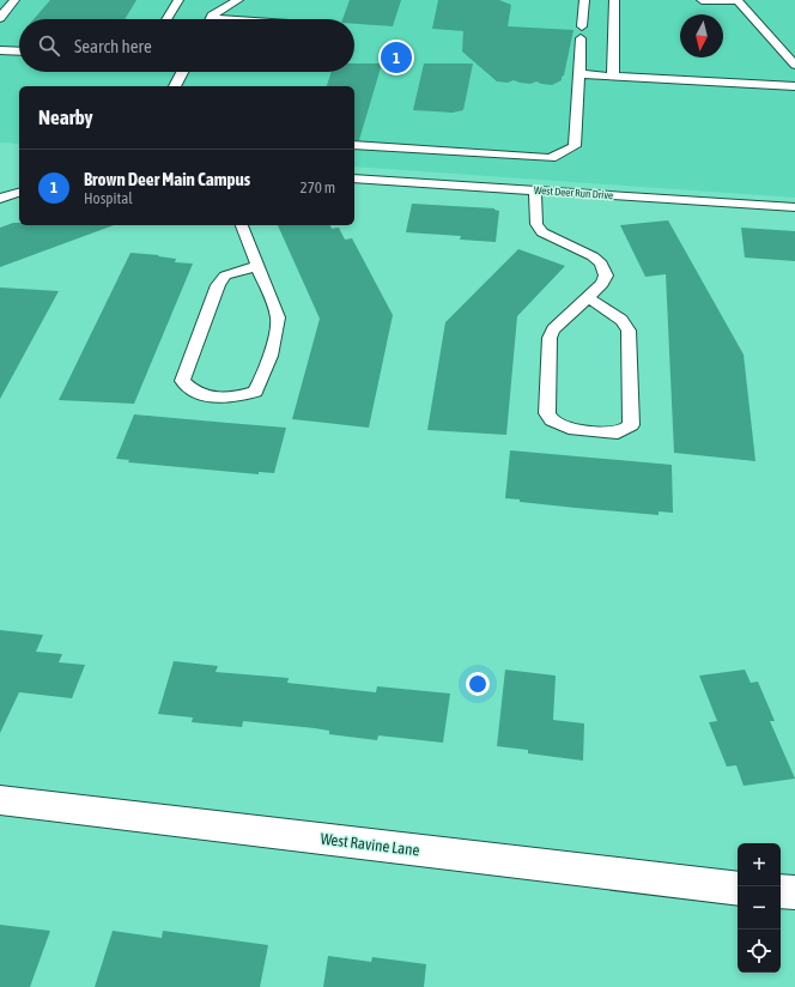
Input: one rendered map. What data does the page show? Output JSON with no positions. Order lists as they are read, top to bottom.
{
  "streets": {
    "street": ["West Ravine Lane"],
    "lane": ["West Deer Run Drive"]
  },
  "north": "bottom",
  "page": {
    "search": "Search here",
    "pins": "1",
    "heading": "Nearby",
    "list": [
      {
        "mark": "1",
        "name": "Brown Deer Main Campus",
        "note": "Hospital",
        "value": "270 m"
      }
    ],
    "map_buttons": ["+", "−"]
  }
}
